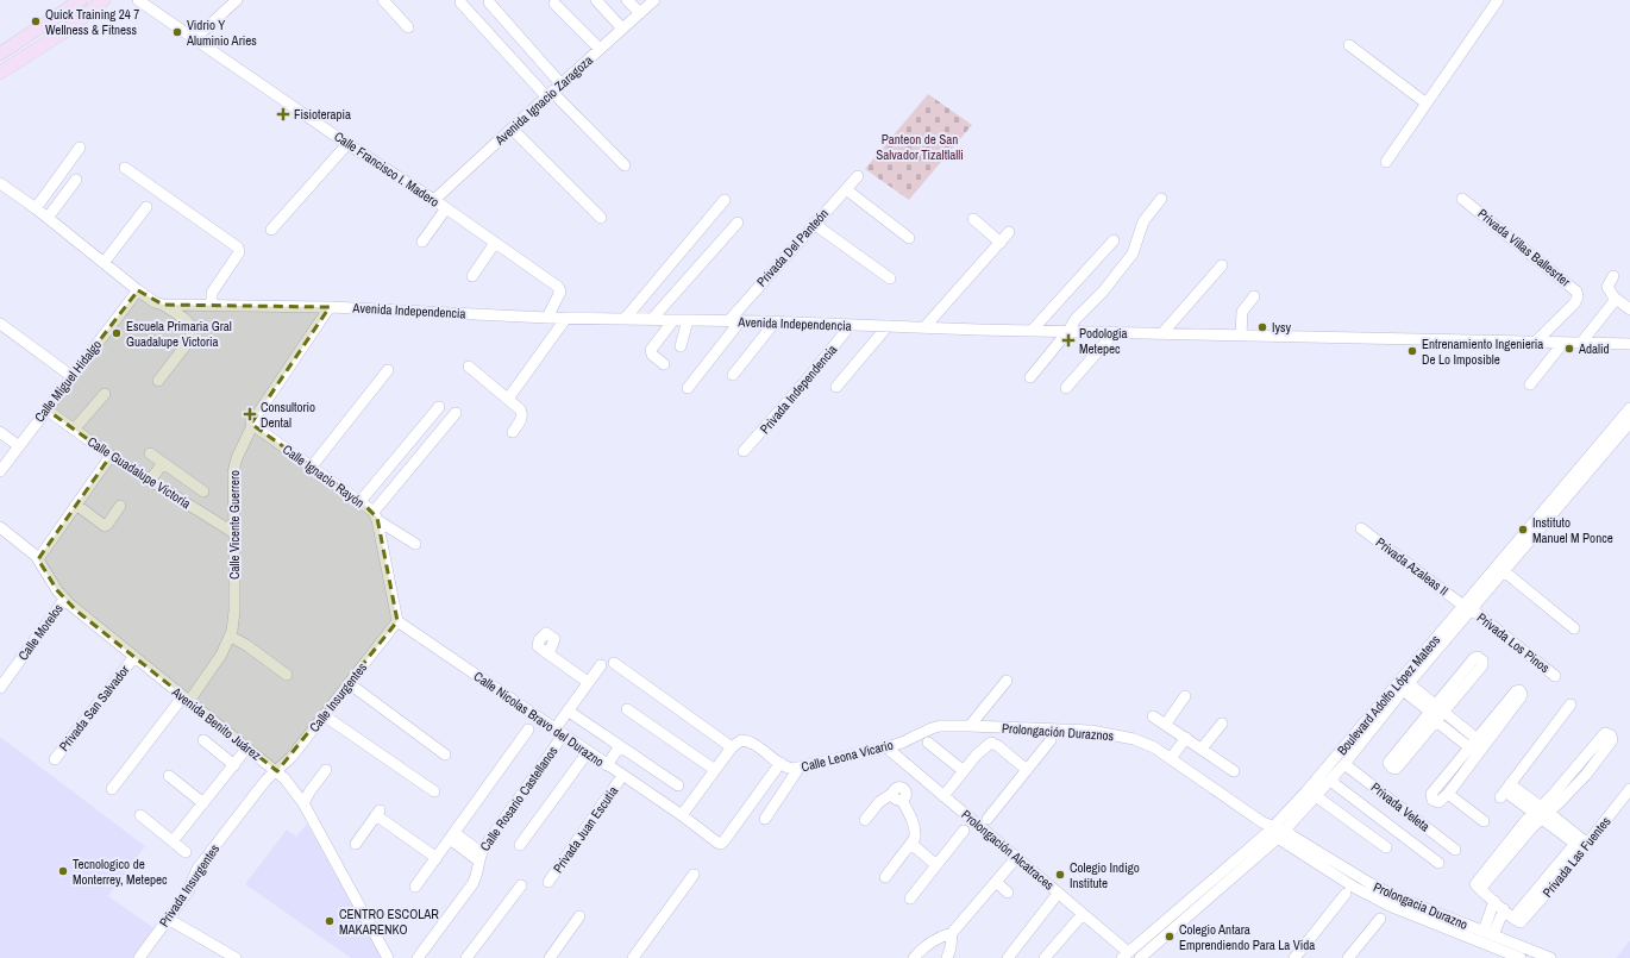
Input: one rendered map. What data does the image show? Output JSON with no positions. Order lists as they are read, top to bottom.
{
  "streets": {
    "street": [
      "Avenida Ignacio Zaragoza",
      "Calle Francisco I. Madero",
      "Privada Del Panteón",
      "Privada Villas Ballesrter",
      "Avenida Independencia",
      "Calle Miguel Hidalgo",
      "Privada Independencia",
      "Calle Guadalupe Victoria",
      "Calle Ignacio Rayón",
      "Calle Vicente Guerrero",
      "Privada Azaleas II",
      "Calle Morelos",
      "Privada Los Pinos",
      "Boulevard Adolfo López Mateos",
      "Calle Insurgentes",
      "Privada San Salvador",
      "Calle Nicolas Bravo del Durazno",
      "Avenida Benito Juárez",
      "Prolongación Duraznos",
      "Calle Leona Vicario",
      "Calle Rosario Castellanos",
      "Privada Veleta",
      "Privada Juan Escutia",
      "Prolongación Alcatraces",
      "Privada Las Fuentes",
      "Privada Insurgentes",
      "Prolongacia Durazno"
    ]
  },
  "crossings": [
    ["Avenida Ignacio Zaragoza", "Calle Francisco I. Madero"],
    ["Calle Francisco I. Madero", "Avenida Independencia"],
    ["Privada Del Panteón", "Avenida Independencia"],
    ["Privada Villas Ballesrter", "Avenida Independencia"],
    ["Avenida Independencia", "Calle Miguel Hidalgo"],
    ["Avenida Independencia", "Privada Independencia"],
    ["Avenida Independencia", "Calle Vicente Guerrero"],
    ["Calle Miguel Hidalgo", "Calle Guadalupe Victoria"],
    ["Calle Guadalupe Victoria", "Calle Vicente Guerrero"],
    ["Calle Ignacio Rayón", "Calle Vicente Guerrero"],
    ["Calle Vicente Guerrero", "Avenida Benito Juárez"],
    ["Privada Azaleas II", "Privada Los Pinos"],
    ["Privada Azaleas II", "Boulevard Adolfo López Mateos"],
    ["Calle Morelos", "Avenida Benito Juárez"],
    ["Privada Los Pinos", "Boulevard Adolfo López Mateos"],
    ["Boulevard Adolfo López Mateos", "Prolongación Duraznos"],
    ["Boulevard Adolfo López Mateos", "Privada Veleta"],
    ["Boulevard Adolfo López Mateos", "Prolongación Alcatraces"],
    ["Boulevard Adolfo López Mateos", "Prolongacia Durazno"],
    ["Calle Insurgentes", "Calle Nicolas Bravo del Durazno"],
    ["Calle Insurgentes", "Avenida Benito Juárez"],
    ["Calle Insurgentes", "Privada Insurgentes"],
    ["Privada San Salvador", "Avenida Benito Juárez"],
    ["Calle Nicolas Bravo del Durazno", "Calle Leona Vicario"],
    ["Calle Nicolas Bravo del Durazno", "Calle Rosario Castellanos"],
    ["Calle Nicolas Bravo del Durazno", "Privada Juan Escutia"],
    ["Avenida Benito Juárez", "Privada Insurgentes"],
    ["Prolongación Duraznos", "Calle Leona Vicario"],
    ["Prolongación Duraznos", "Prolongacia Durazno"],
    ["Calle Leona Vicario", "Prolongación Alcatraces"]
  ],
  "parks": ["Panteon de San Salvador Tizaltlalli"],
  "places": {
    "other": [
      "Quick Training 24 7 Wellness & Fitness",
      "Vidrio Y Aluminio Aries",
      "Iysy",
      "Escuela Primaria Gral Guadalupe Victoria",
      "Adalid",
      "Entrenamiento Ingenieria De Lo Imposible",
      "Instituto Manuel M Ponce",
      "Tecnologico de Monterrey, Metepec",
      "Colegio Indigo Institute",
      "CENTRO ESCOLAR MAKARENKO",
      "Colegio Antara Emprendiendo Para La Vida"
    ],
    "health": ["Fisioterapia", "Podologia Metepec", "Consultorio Dental"]
  }
}
